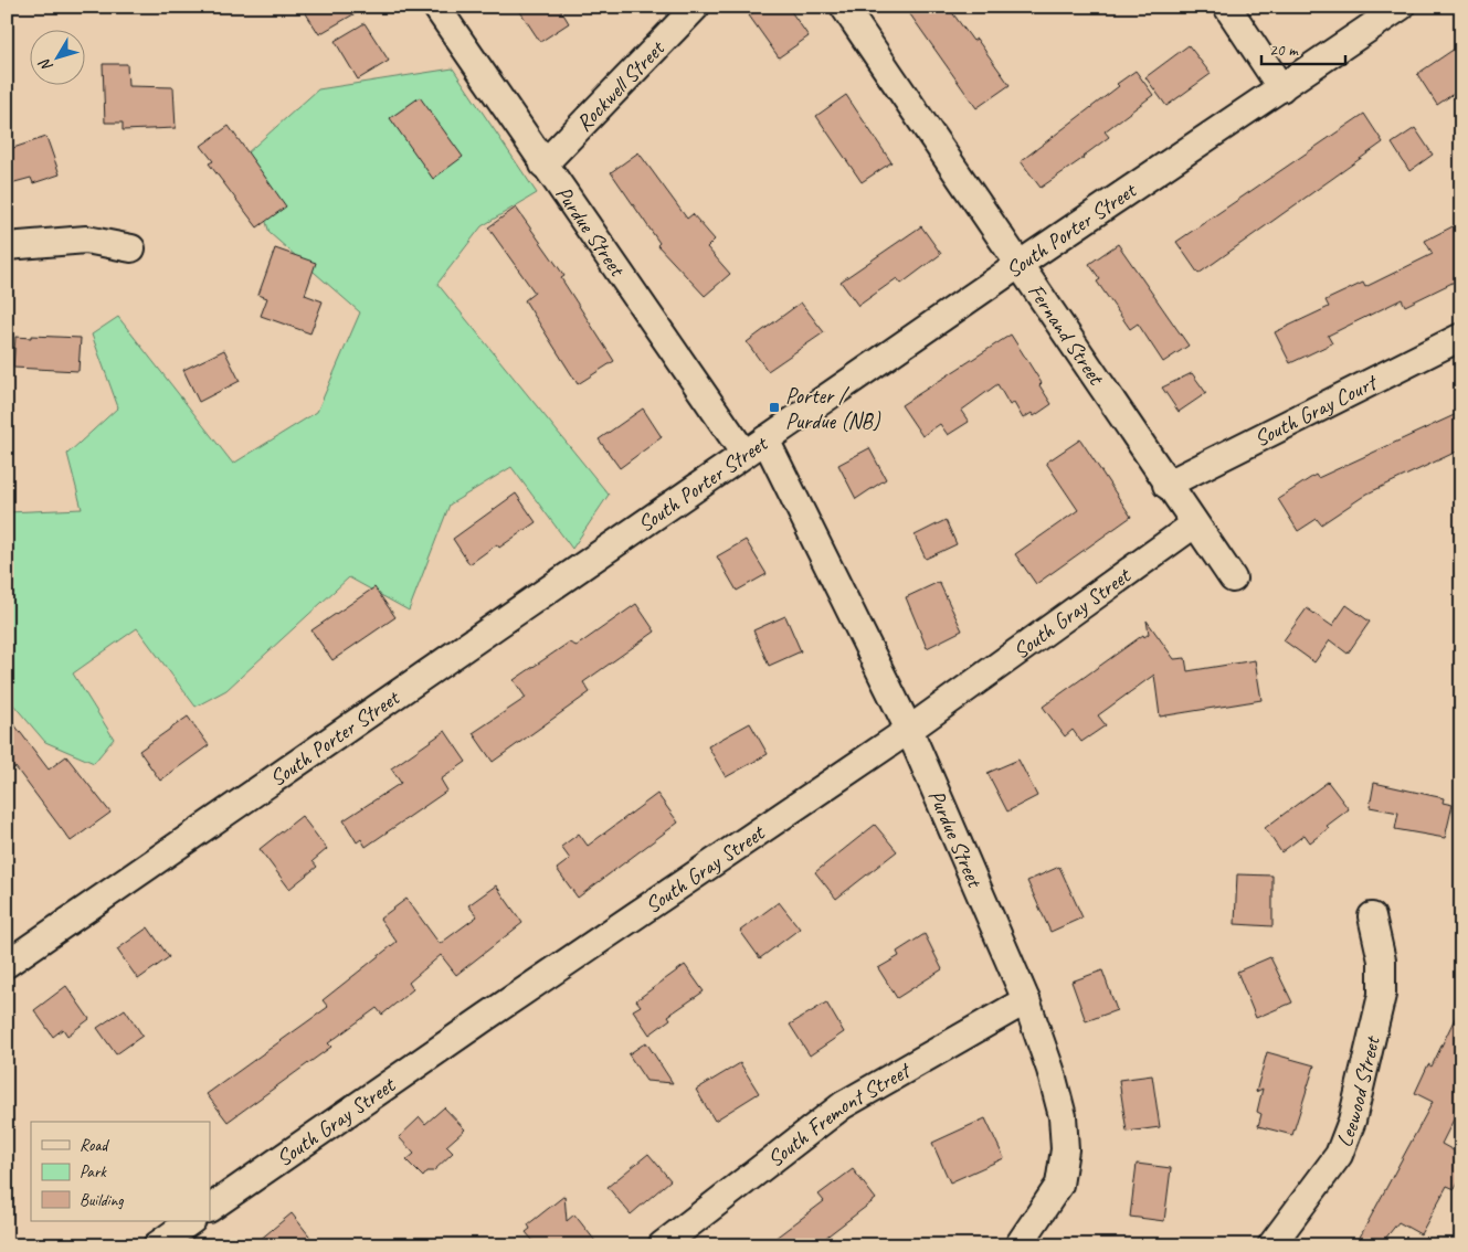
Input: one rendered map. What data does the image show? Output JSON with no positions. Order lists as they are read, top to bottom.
{
  "streets": {
    "street": [
      "Rockwell Street",
      "South Porter Street",
      "Purdue Street",
      "Fernand Street",
      "South Gray Court",
      "South Gray Street",
      "Leewood Street",
      "South Fremont Street"
    ]
  },
  "crossings": [
    ["Rockwell Street", "Purdue Street"],
    ["South Porter Street", "Purdue Street"],
    ["South Porter Street", "Fernand Street"],
    ["Purdue Street", "South Gray Street"],
    ["Purdue Street", "South Fremont Street"],
    ["Fernand Street", "South Gray Court"],
    ["Fernand Street", "South Gray Street"]
  ],
  "places": {
    "transit": ["Porter / Purdue (NB)"]
  },
  "legend": ["Road", "Park", "Building"],
  "scale_bar": "20 m",
  "north": "bottom left"
}
